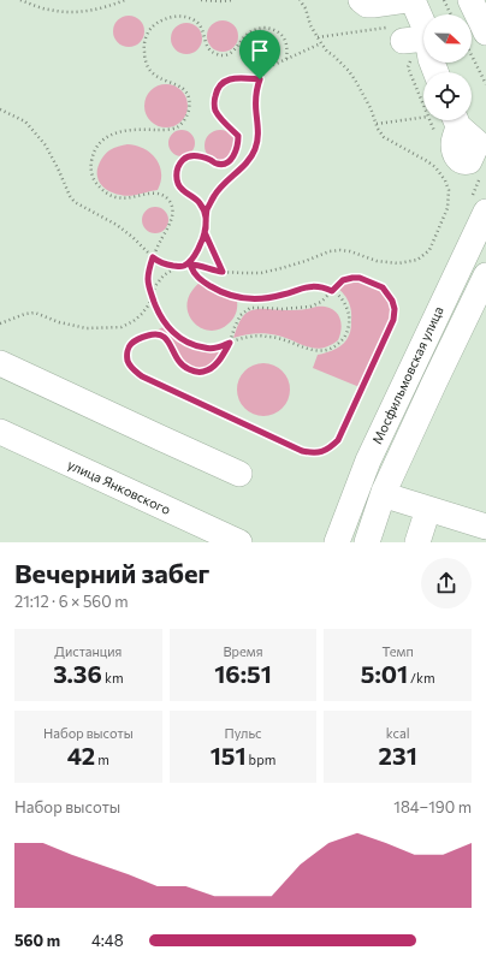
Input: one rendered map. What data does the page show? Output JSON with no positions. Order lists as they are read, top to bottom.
{
  "streets": {
    "street": ["Мосфильмовская улица", "улица Янковского"]
  },
  "north": "right",
  "page": {
    "heading": ["Вечерний забег", "21:12 · 6 × 560 m"],
    "stats": [
      ["Дистанция", "3.36 km"],
      ["Время", "16:51"],
      ["Темп", "5:01 /km"],
      ["Набор высоты", "42 m"],
      ["Пульс", "151 bpm"],
      ["kcal", "231"]
    ],
    "chart": ["Набор высоты", "184–190 m"],
    "list": [
      {
        "name": "560 m",
        "note": "4:48"
      }
    ]
  }
}
